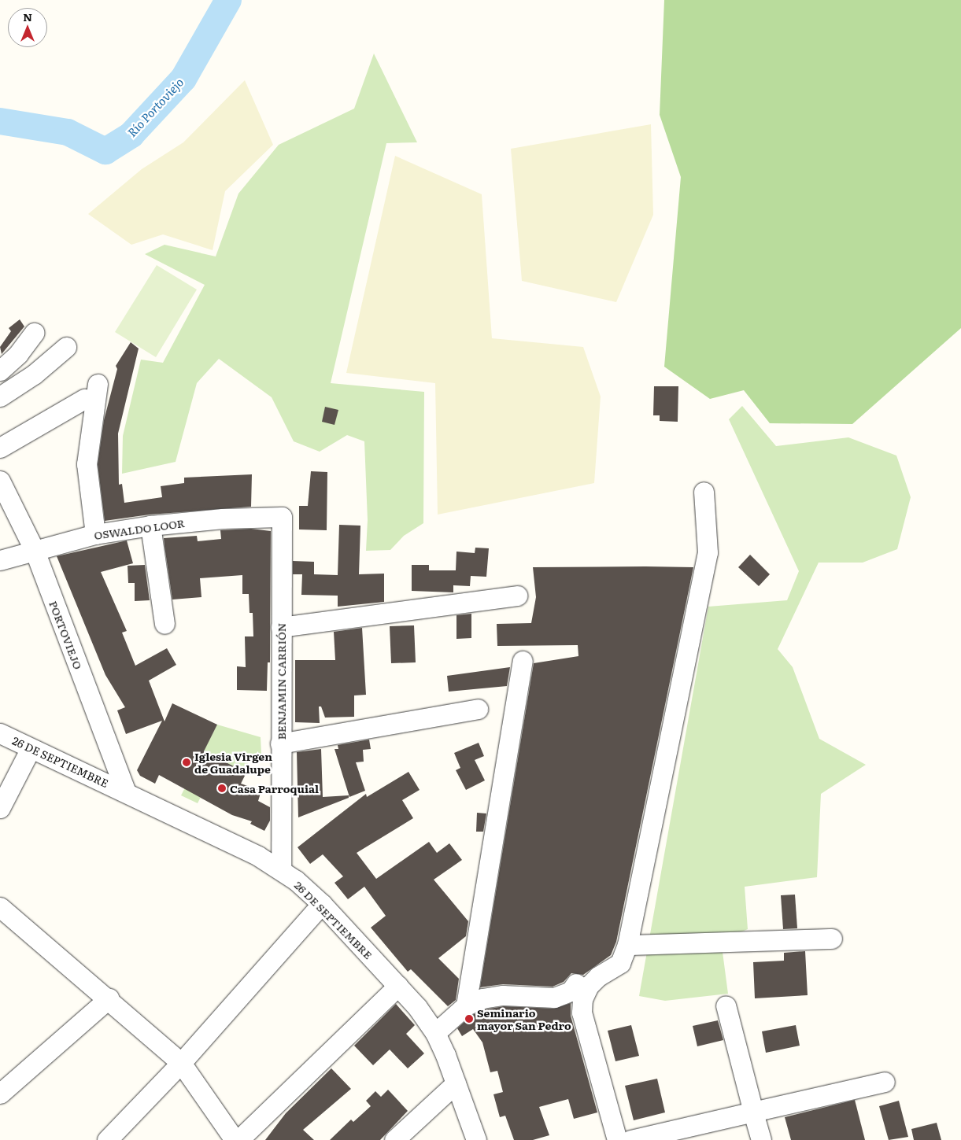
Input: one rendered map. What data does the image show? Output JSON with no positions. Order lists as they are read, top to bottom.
{
  "streets": {
    "street": [
      "OSWALDO LOOR",
      "PORTOVIEJO",
      "BENJAMIN CARRIÓN",
      "26 DE SEPTIEMBRE"
    ]
  },
  "crossings": [
    ["OSWALDO LOOR", "PORTOVIEJO"],
    ["OSWALDO LOOR", "BENJAMIN CARRIÓN"],
    ["PORTOVIEJO", "26 DE SEPTIEMBRE"],
    ["BENJAMIN CARRIÓN", "26 DE SEPTIEMBRE"]
  ],
  "water": ["Río Portoviejo"],
  "places": ["Iglesia Virgen de Guadalupe", "Casa Parroquial", "Seminario mayor San Pedro"],
  "north": "top"
}
